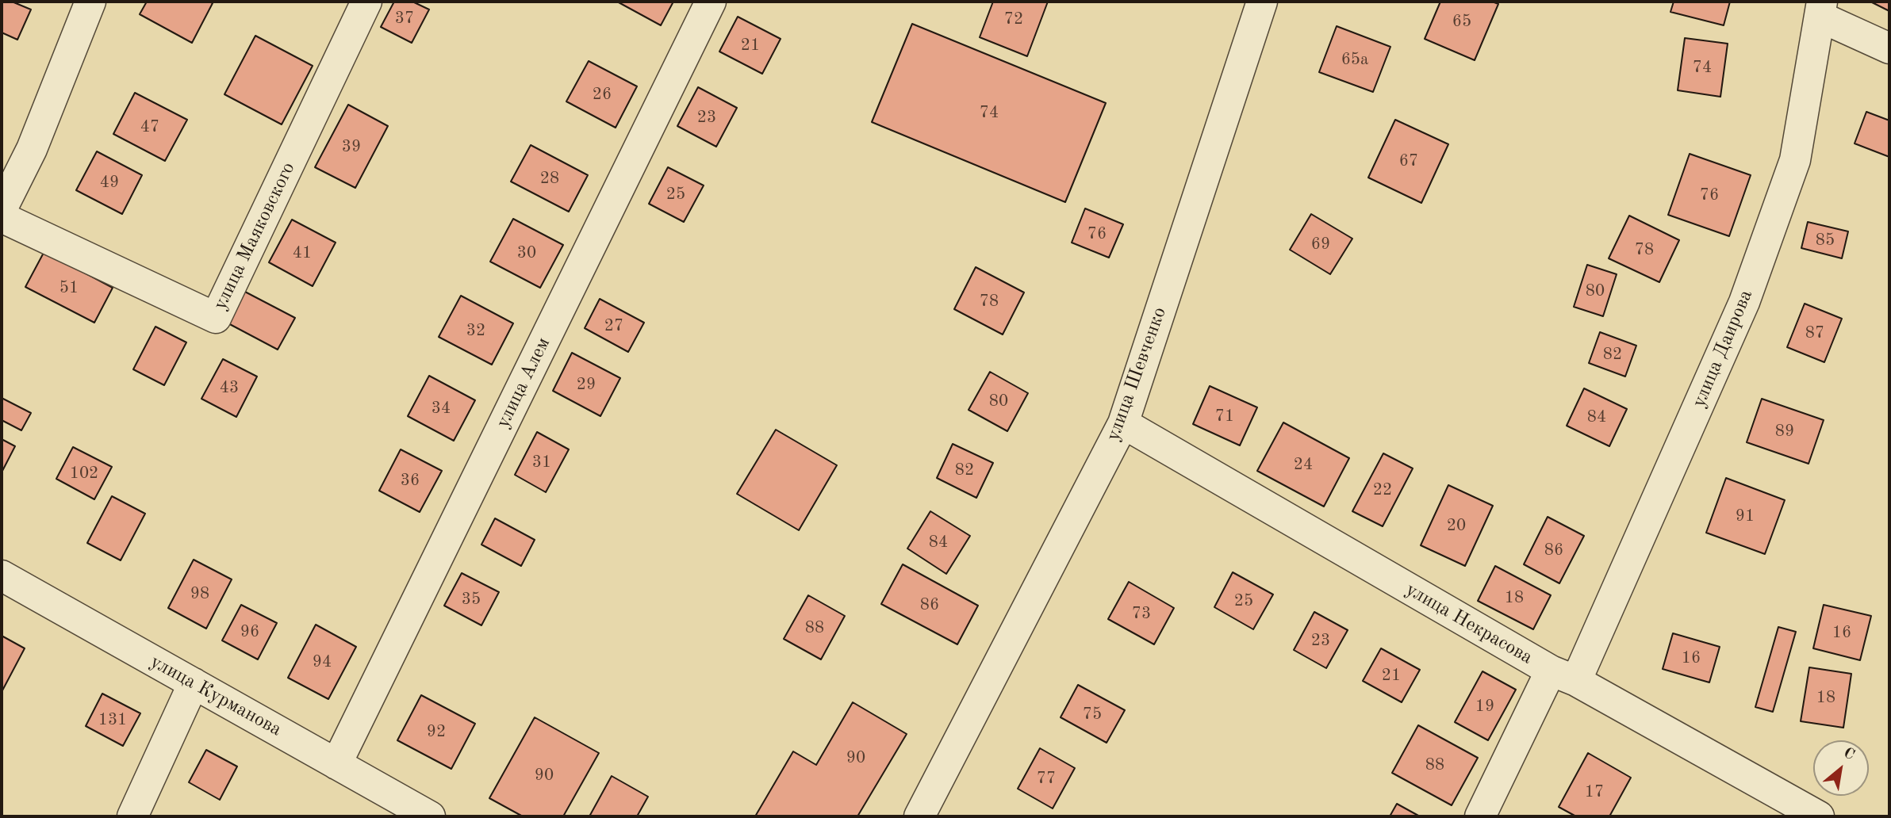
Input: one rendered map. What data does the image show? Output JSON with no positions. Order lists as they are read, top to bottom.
{
  "streets": {
    "street": [
      "улица Маяковского",
      "улица Даирова",
      "улица Шевченко",
      "улица Алем",
      "улица Некрасова",
      "улица Курманова"
    ]
  },
  "crossings": [
    ["улица Даирова", "улица Некрасова"],
    ["улица Шевченко", "улица Некрасова"],
    ["улица Алем", "улица Курманова"]
  ],
  "house_numbers": [
    "37",
    "72",
    "65",
    "21",
    "65а",
    "74",
    "26",
    "74",
    "23",
    "47",
    "39",
    "67",
    "28",
    "49",
    "25",
    "76",
    "76",
    "85",
    "69",
    "78",
    "41",
    "30",
    "51",
    "80",
    "78",
    "27",
    "32",
    "87",
    "82",
    "29",
    "43",
    "80",
    "34",
    "71",
    "84",
    "89",
    "31",
    "24",
    "82",
    "102",
    "36",
    "22",
    "91",
    "20",
    "84",
    "86",
    "98",
    "18",
    "35",
    "25",
    "86",
    "73",
    "88",
    "96",
    "16",
    "23",
    "16",
    "94",
    "21",
    "18",
    "19",
    "75",
    "131",
    "92",
    "90",
    "88",
    "90",
    "77",
    "17"
  ],
  "north": "top right"
}
